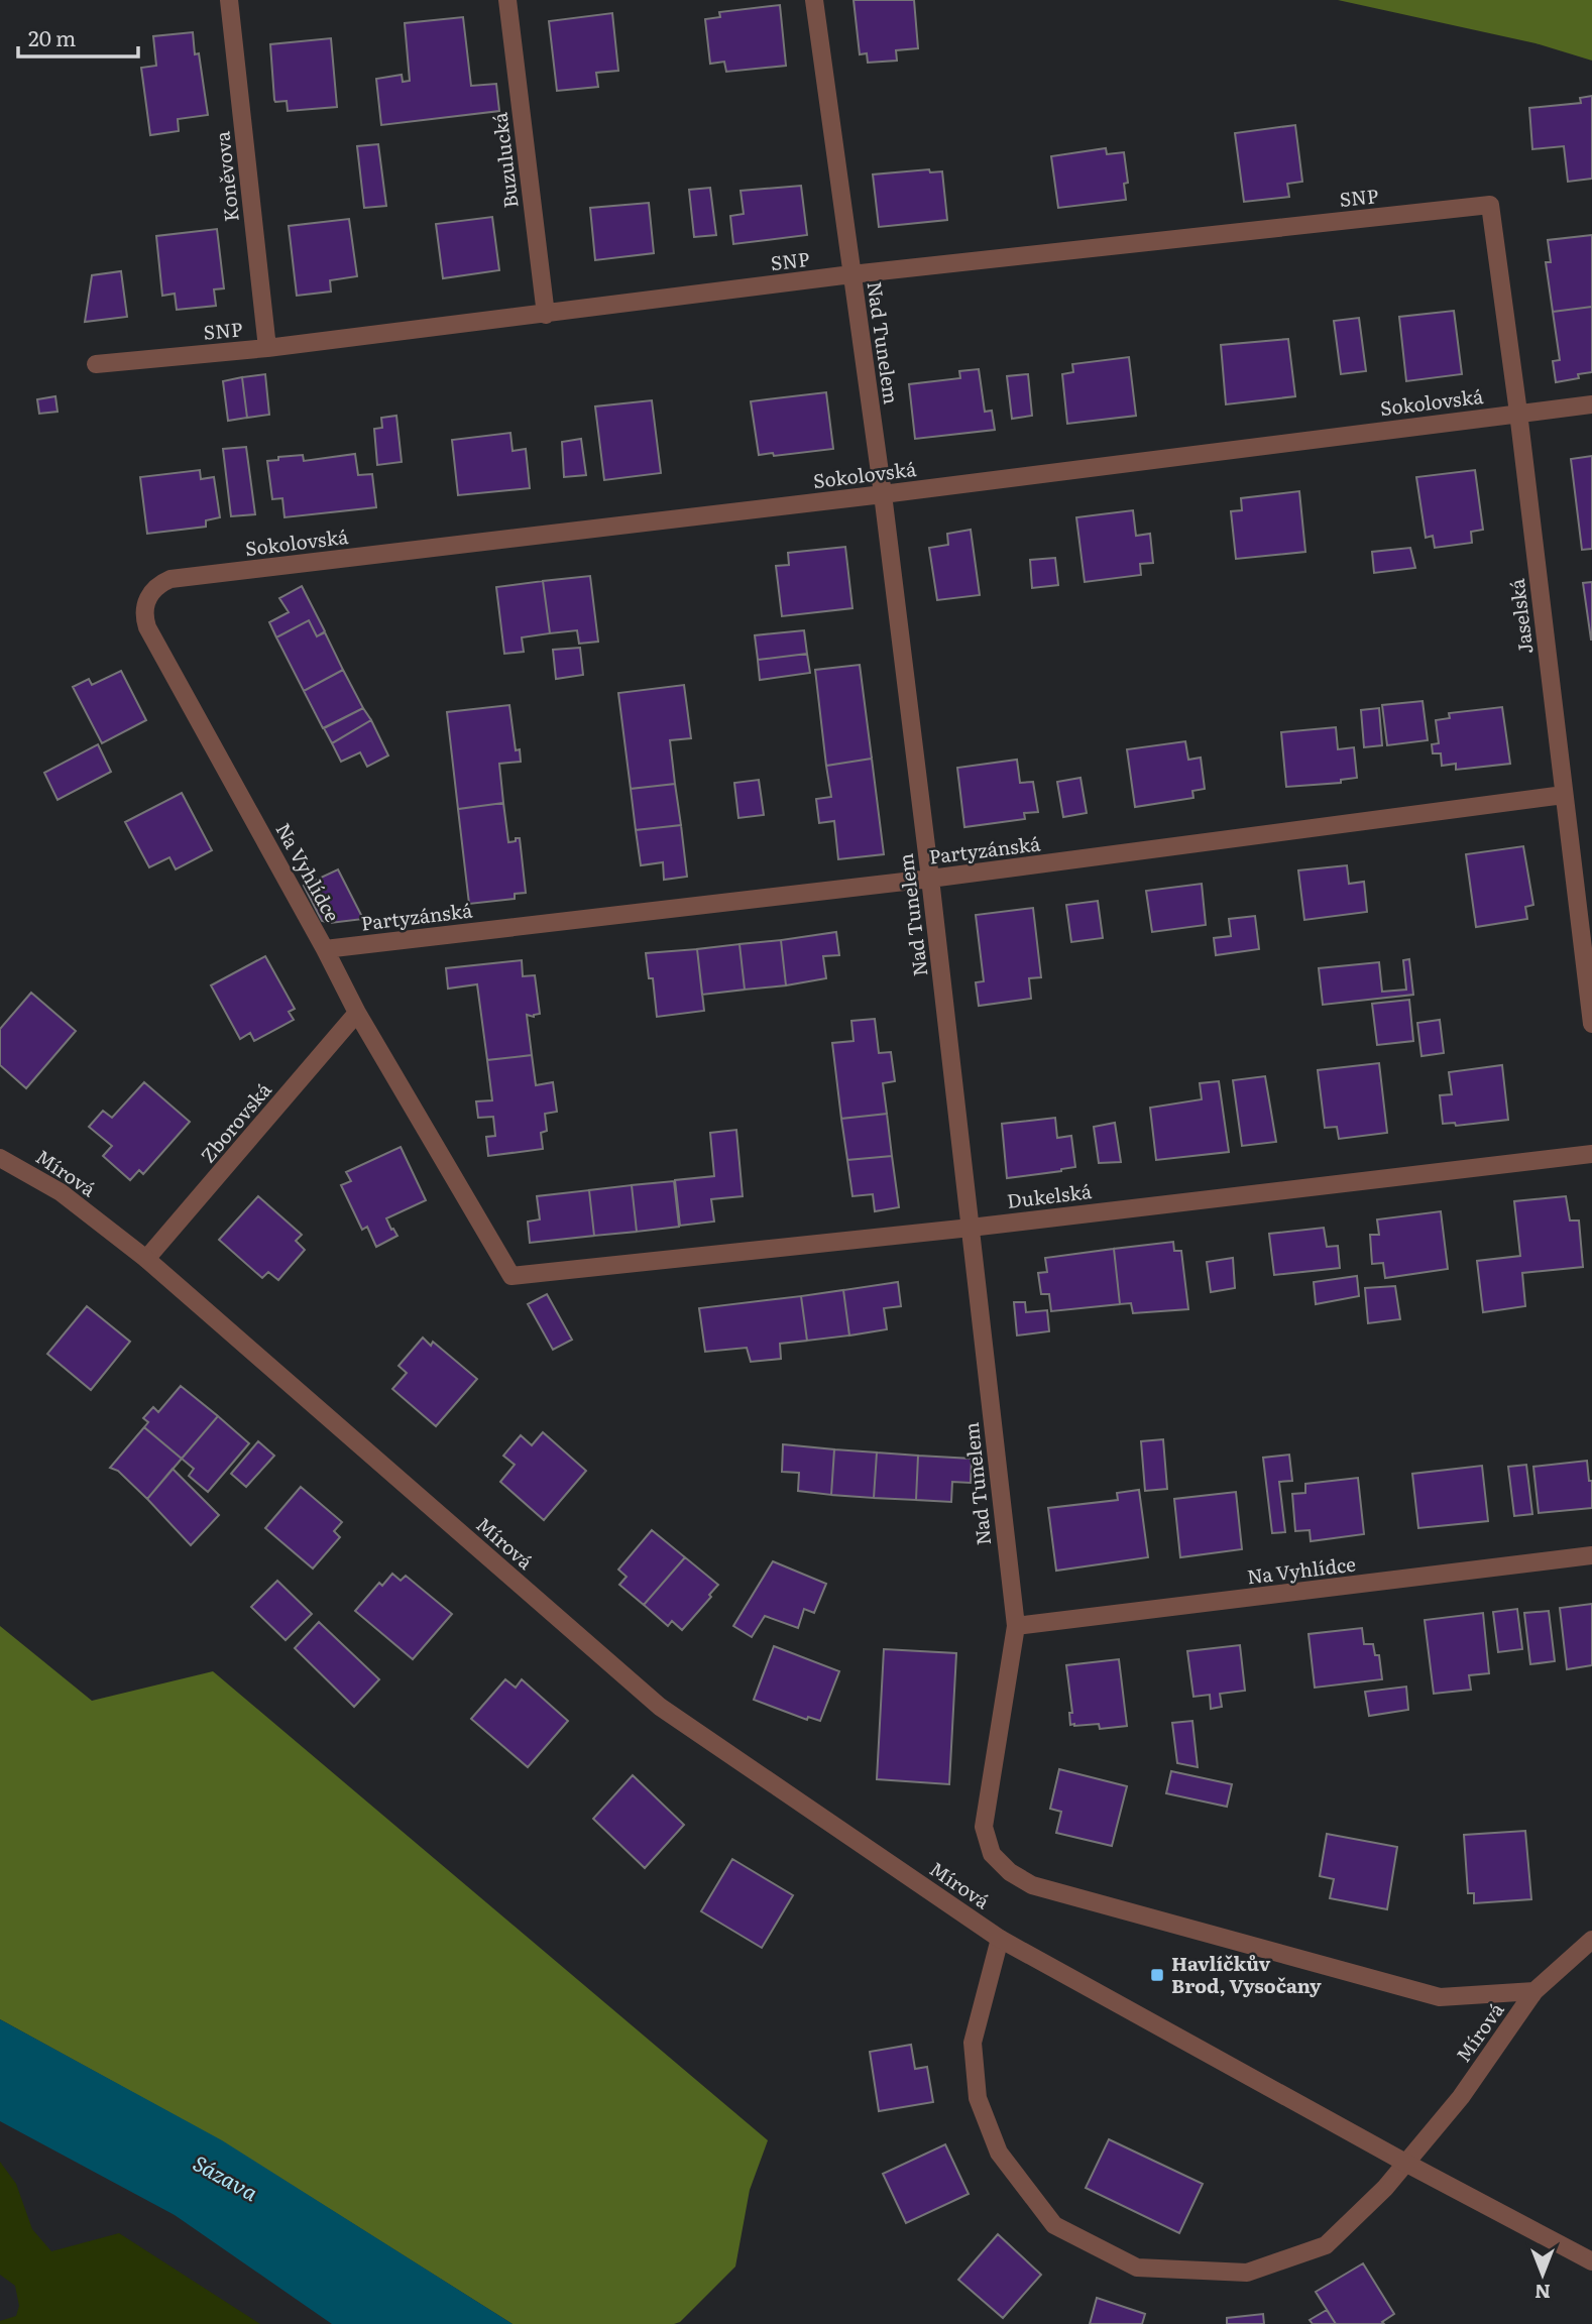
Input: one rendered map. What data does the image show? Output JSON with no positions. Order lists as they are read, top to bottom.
{
  "streets": {
    "street": [
      "Buzulucká",
      "Koněvova",
      "SNP",
      "Nad Tunelem",
      "Sokolovská",
      "Jaselská",
      "Partyzánská",
      "Na Vyhlídce",
      "Zborovská",
      "Mírová",
      "Dukelská"
    ]
  },
  "crossings": [
    ["Buzulucká", "SNP"],
    ["Koněvova", "SNP"],
    ["SNP", "Nad Tunelem"],
    ["SNP", "Jaselská"],
    ["Nad Tunelem", "Sokolovská"],
    ["Nad Tunelem", "Partyzánská"],
    ["Nad Tunelem", "Na Vyhlídce"],
    ["Nad Tunelem", "Mírová"],
    ["Nad Tunelem", "Dukelská"],
    ["Sokolovská", "Jaselská"],
    ["Sokolovská", "Na Vyhlídce"],
    ["Jaselská", "Partyzánská"],
    ["Partyzánská", "Na Vyhlídce"],
    ["Na Vyhlídce", "Zborovská"],
    ["Na Vyhlídce", "Dukelská"],
    ["Zborovská", "Mírová"]
  ],
  "water": ["Sázava"],
  "places": {
    "transit": ["Havlíčkův Brod, Vysočany"]
  },
  "scale_bar": "20 m",
  "north": "bottom"
}
